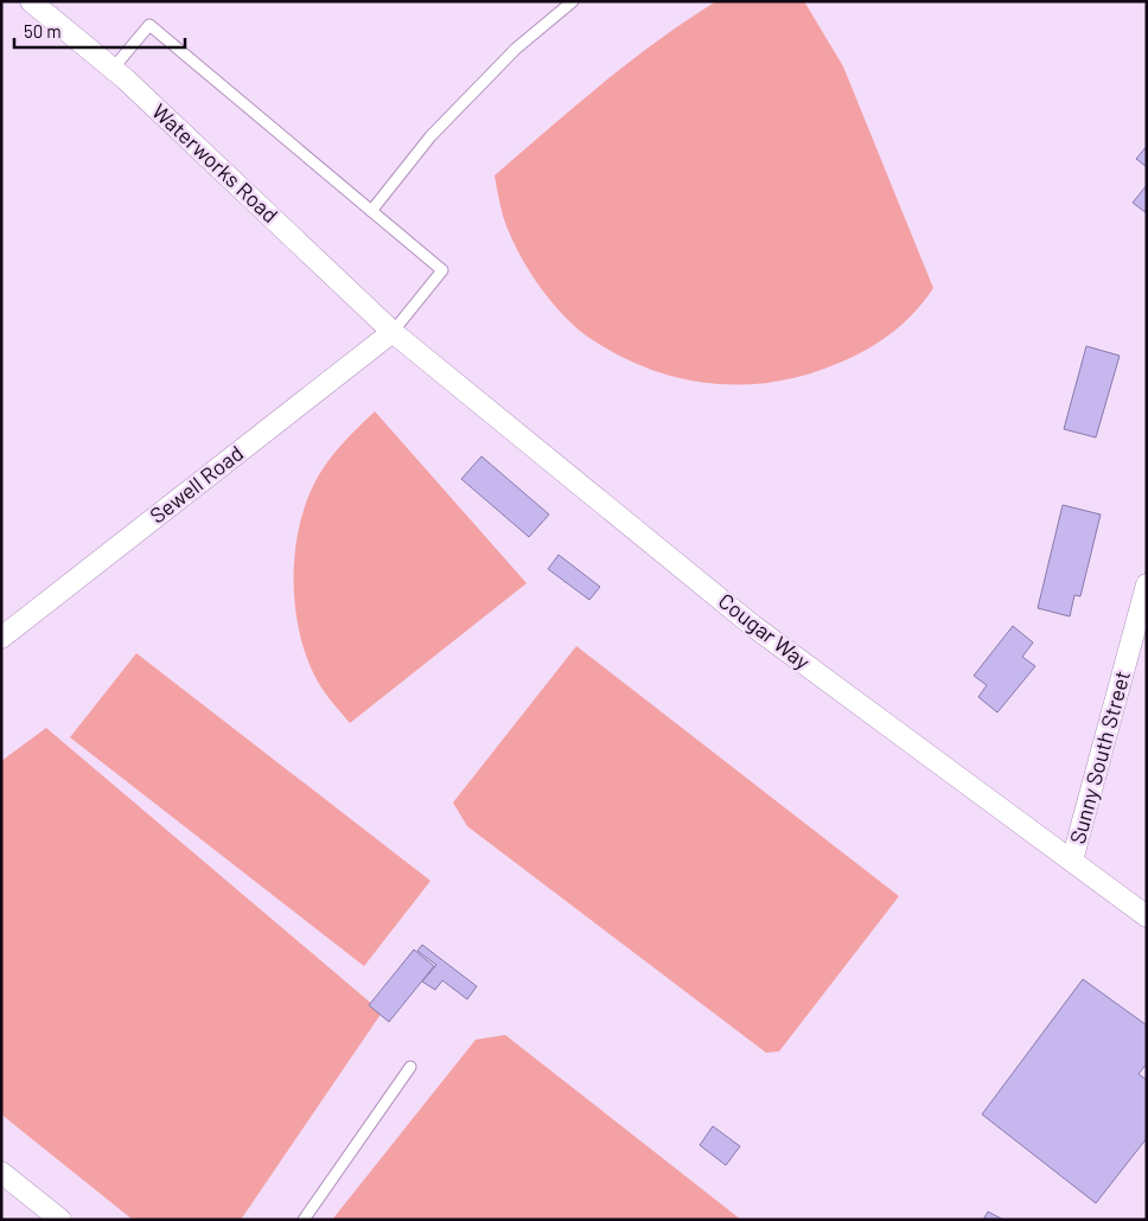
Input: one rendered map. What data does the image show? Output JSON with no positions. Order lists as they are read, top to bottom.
{
  "streets": {
    "street": [
      "Waterworks Road",
      "Sewell Road",
      "Cougar Way",
      "Sunny South Street"
    ]
  },
  "crossings": [
    ["Waterworks Road", "Sewell Road"],
    ["Waterworks Road", "Cougar Way"],
    ["Sewell Road", "Cougar Way"],
    ["Cougar Way", "Sunny South Street"]
  ],
  "scale_bar": "50 m"
}
